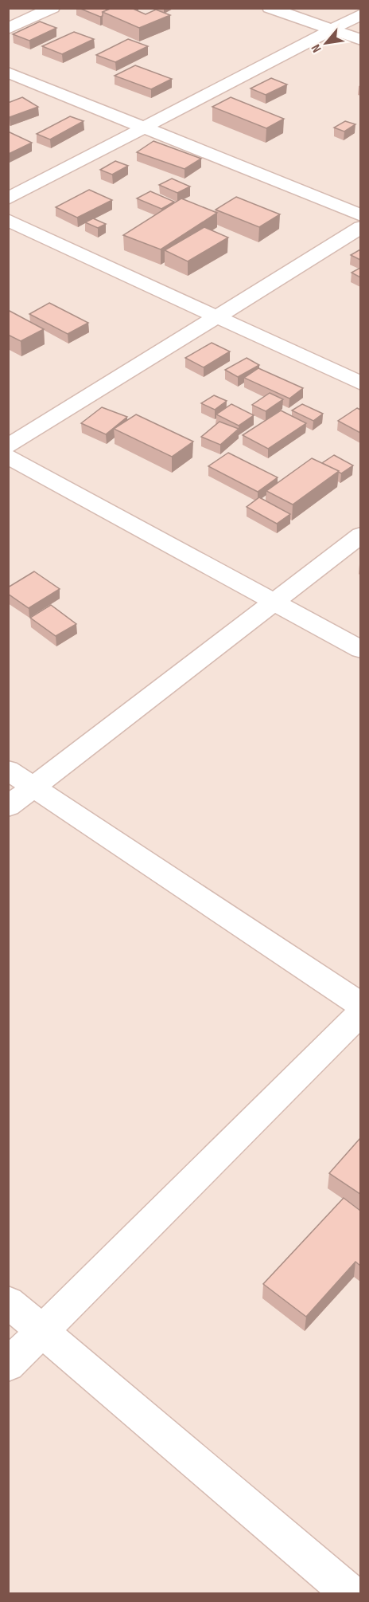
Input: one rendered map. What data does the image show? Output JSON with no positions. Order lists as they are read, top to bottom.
{
  "north": "bottom left"
}
